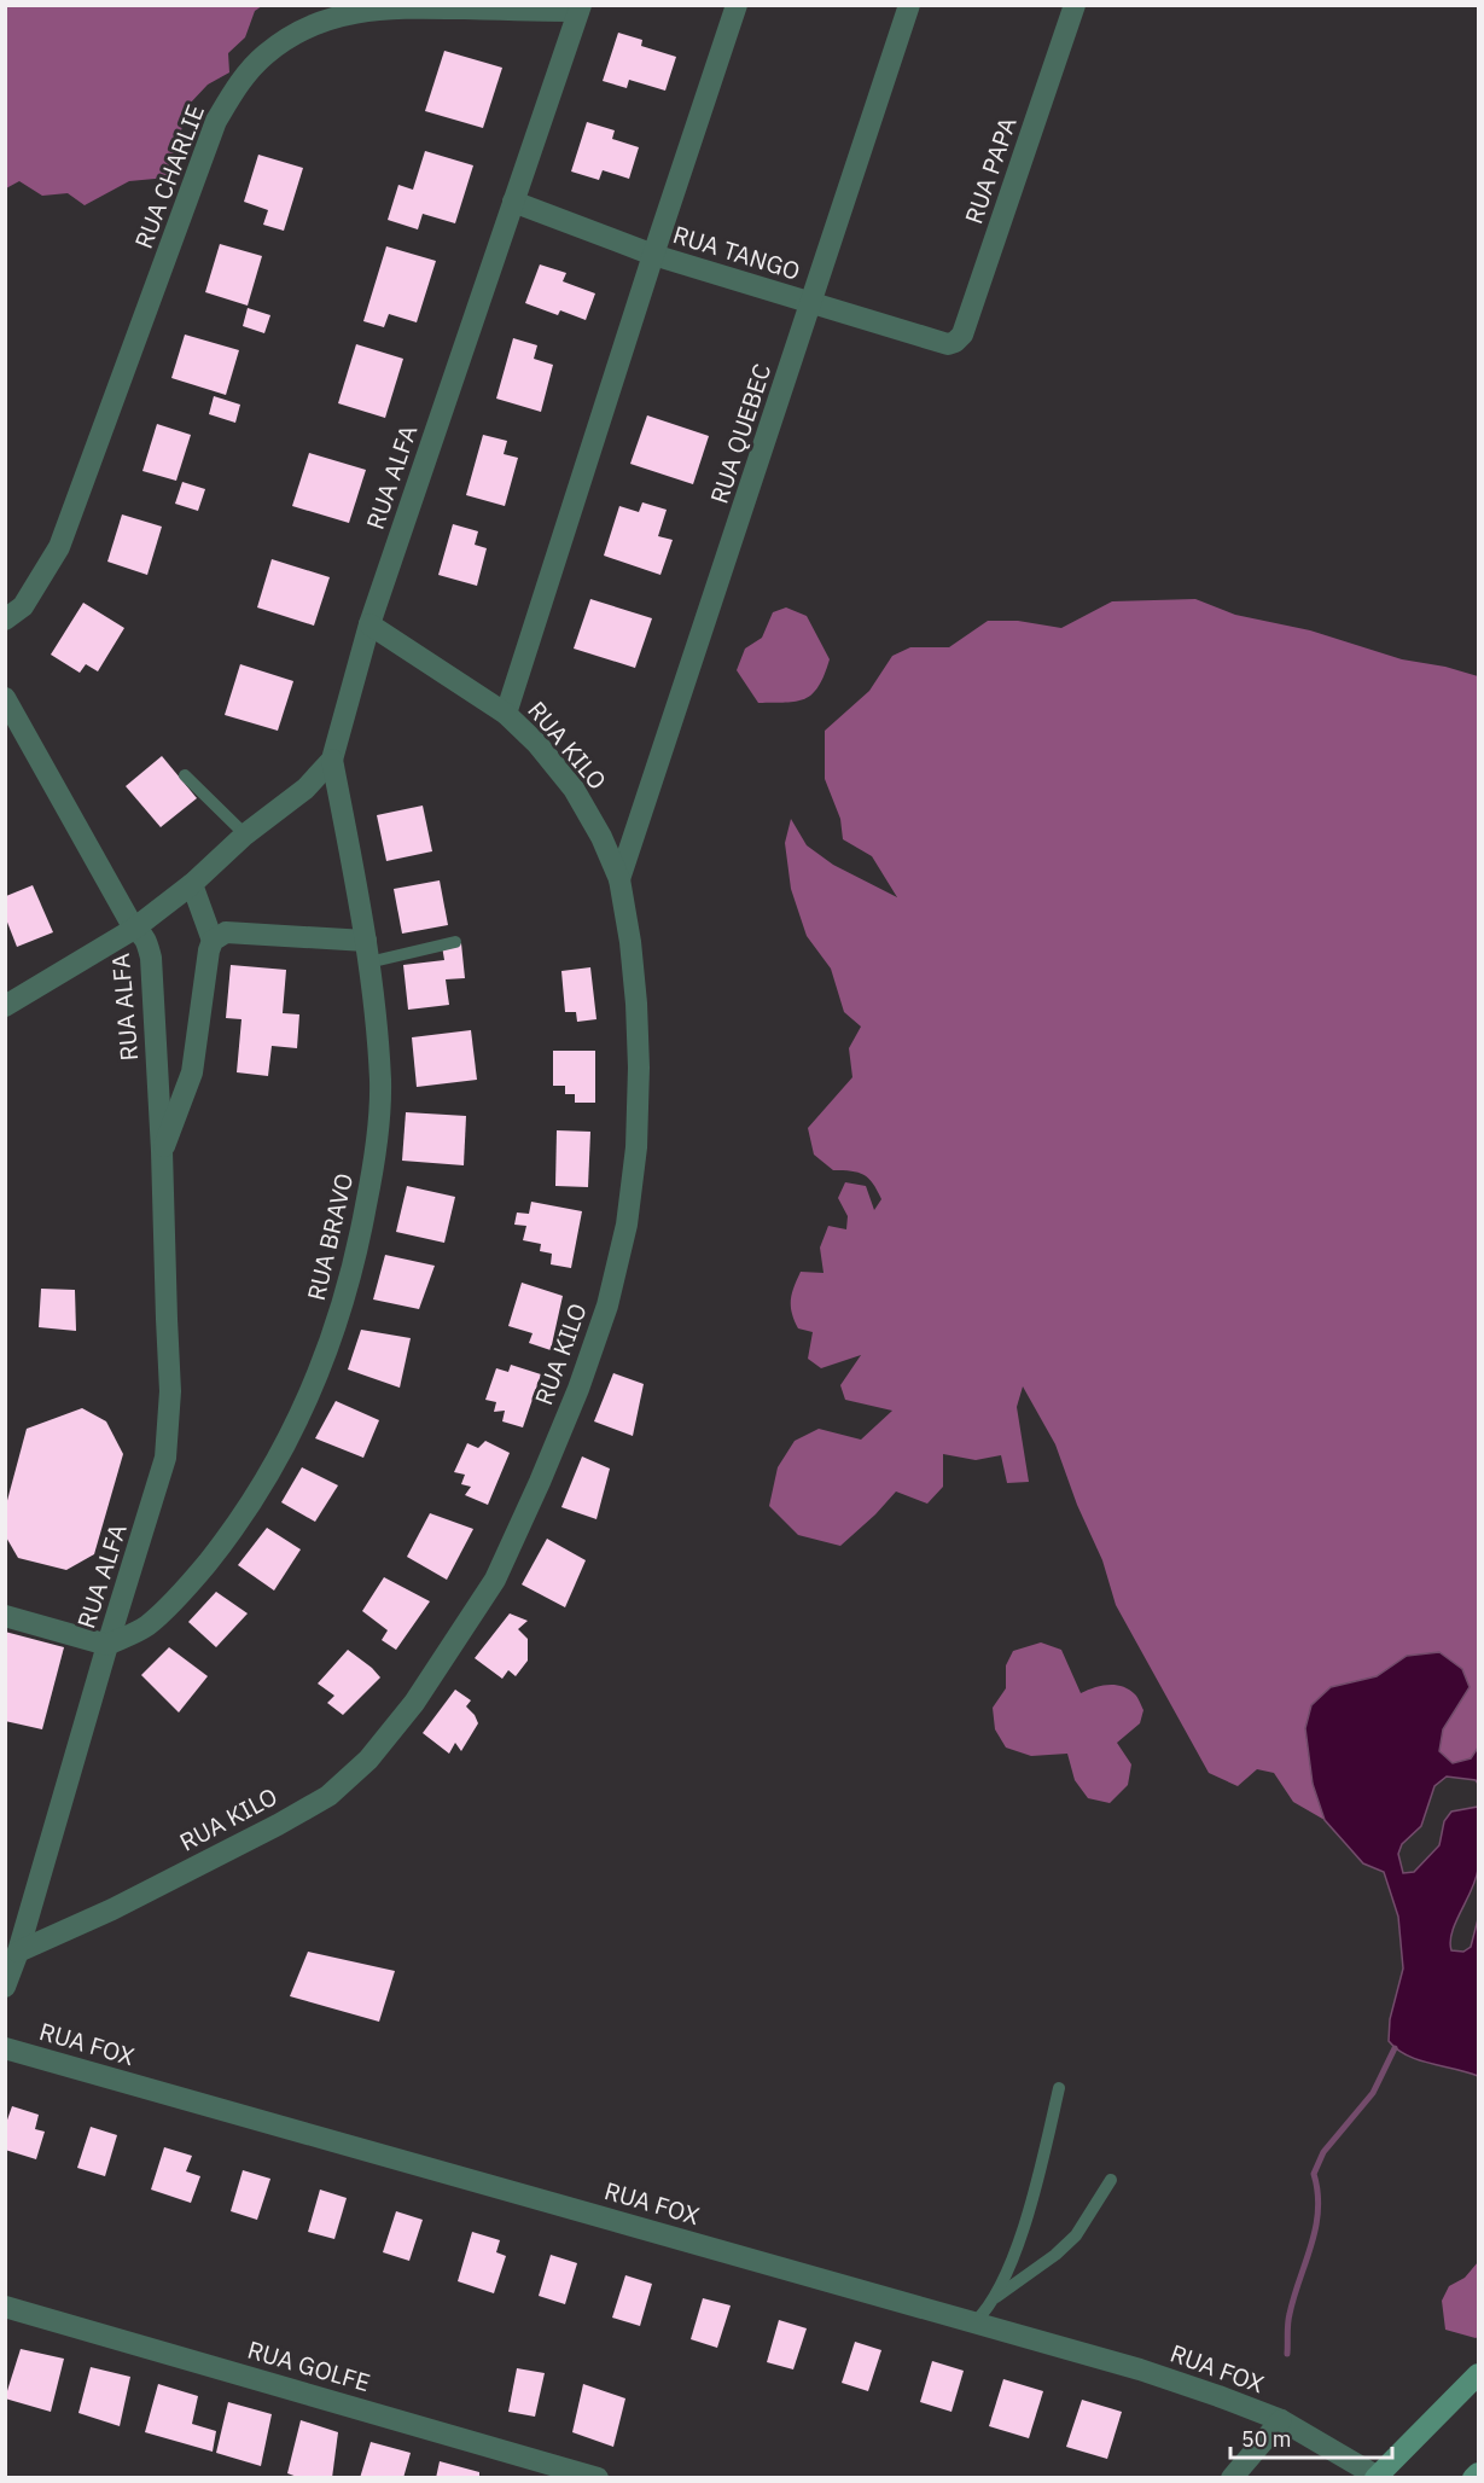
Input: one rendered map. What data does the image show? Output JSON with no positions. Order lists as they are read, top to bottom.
{
  "streets": {
    "street": [
      "RUA PAPA",
      "RUA CHARLIE",
      "RUA TANGO",
      "RUA QUEBEC",
      "RUA ALFA",
      "RUA KILO",
      "RUA BRAVO",
      "RUA FOX",
      "RUA GOLFE"
    ]
  },
  "crossings": [
    ["RUA PAPA", "RUA TANGO"],
    ["RUA CHARLIE", "RUA ALFA"],
    ["RUA TANGO", "RUA QUEBEC"],
    ["RUA TANGO", "RUA ALFA"],
    ["RUA QUEBEC", "RUA KILO"],
    ["RUA ALFA", "RUA KILO"],
    ["RUA ALFA", "RUA BRAVO"]
  ],
  "scale_bar": "50 m"
}
